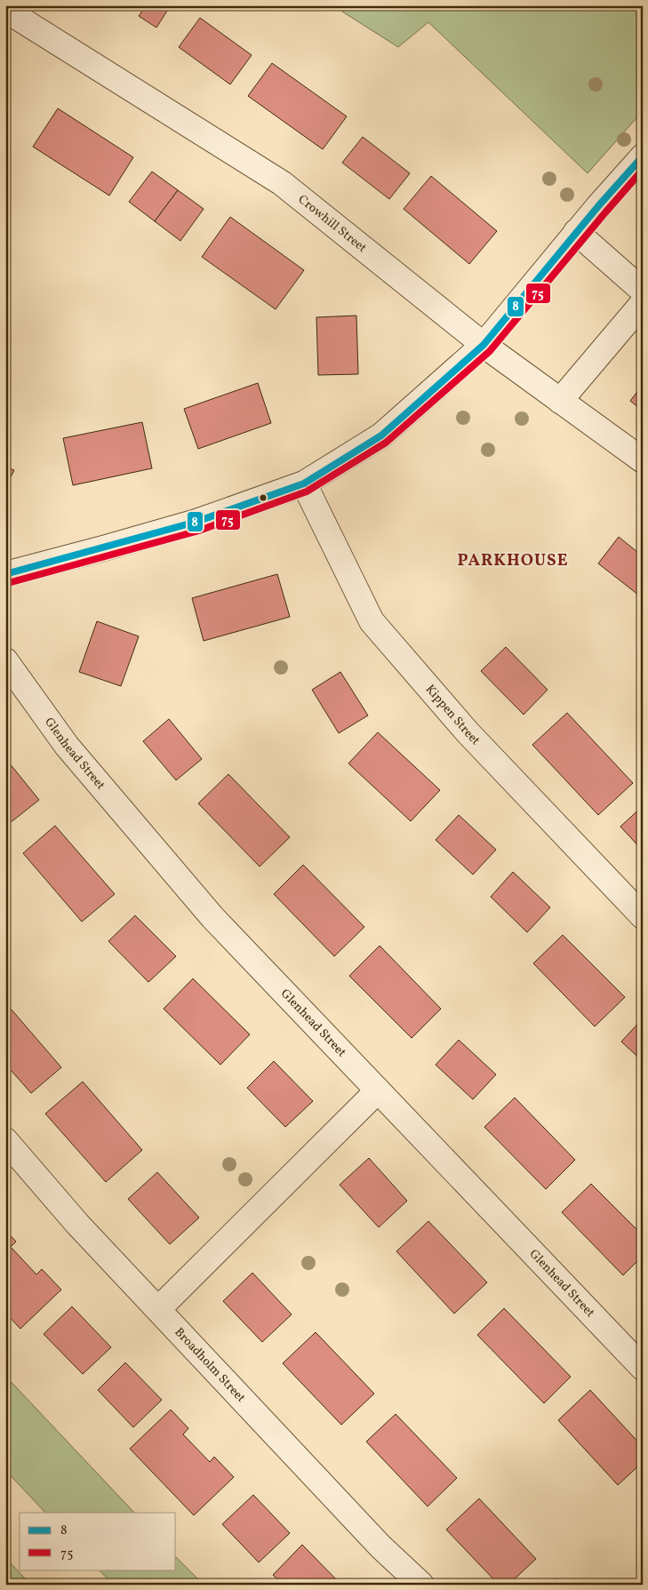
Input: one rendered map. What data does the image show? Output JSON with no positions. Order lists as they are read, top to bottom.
{
  "streets": {
    "street": [
      "Crowhill Street",
      "Kippen Street",
      "Glenhead Street",
      "Broadholm Street"
    ]
  },
  "districts": ["PARKHOUSE"],
  "lines": ["transit line 8", "transit line 75"],
  "legend": ["8", "75"]
}
